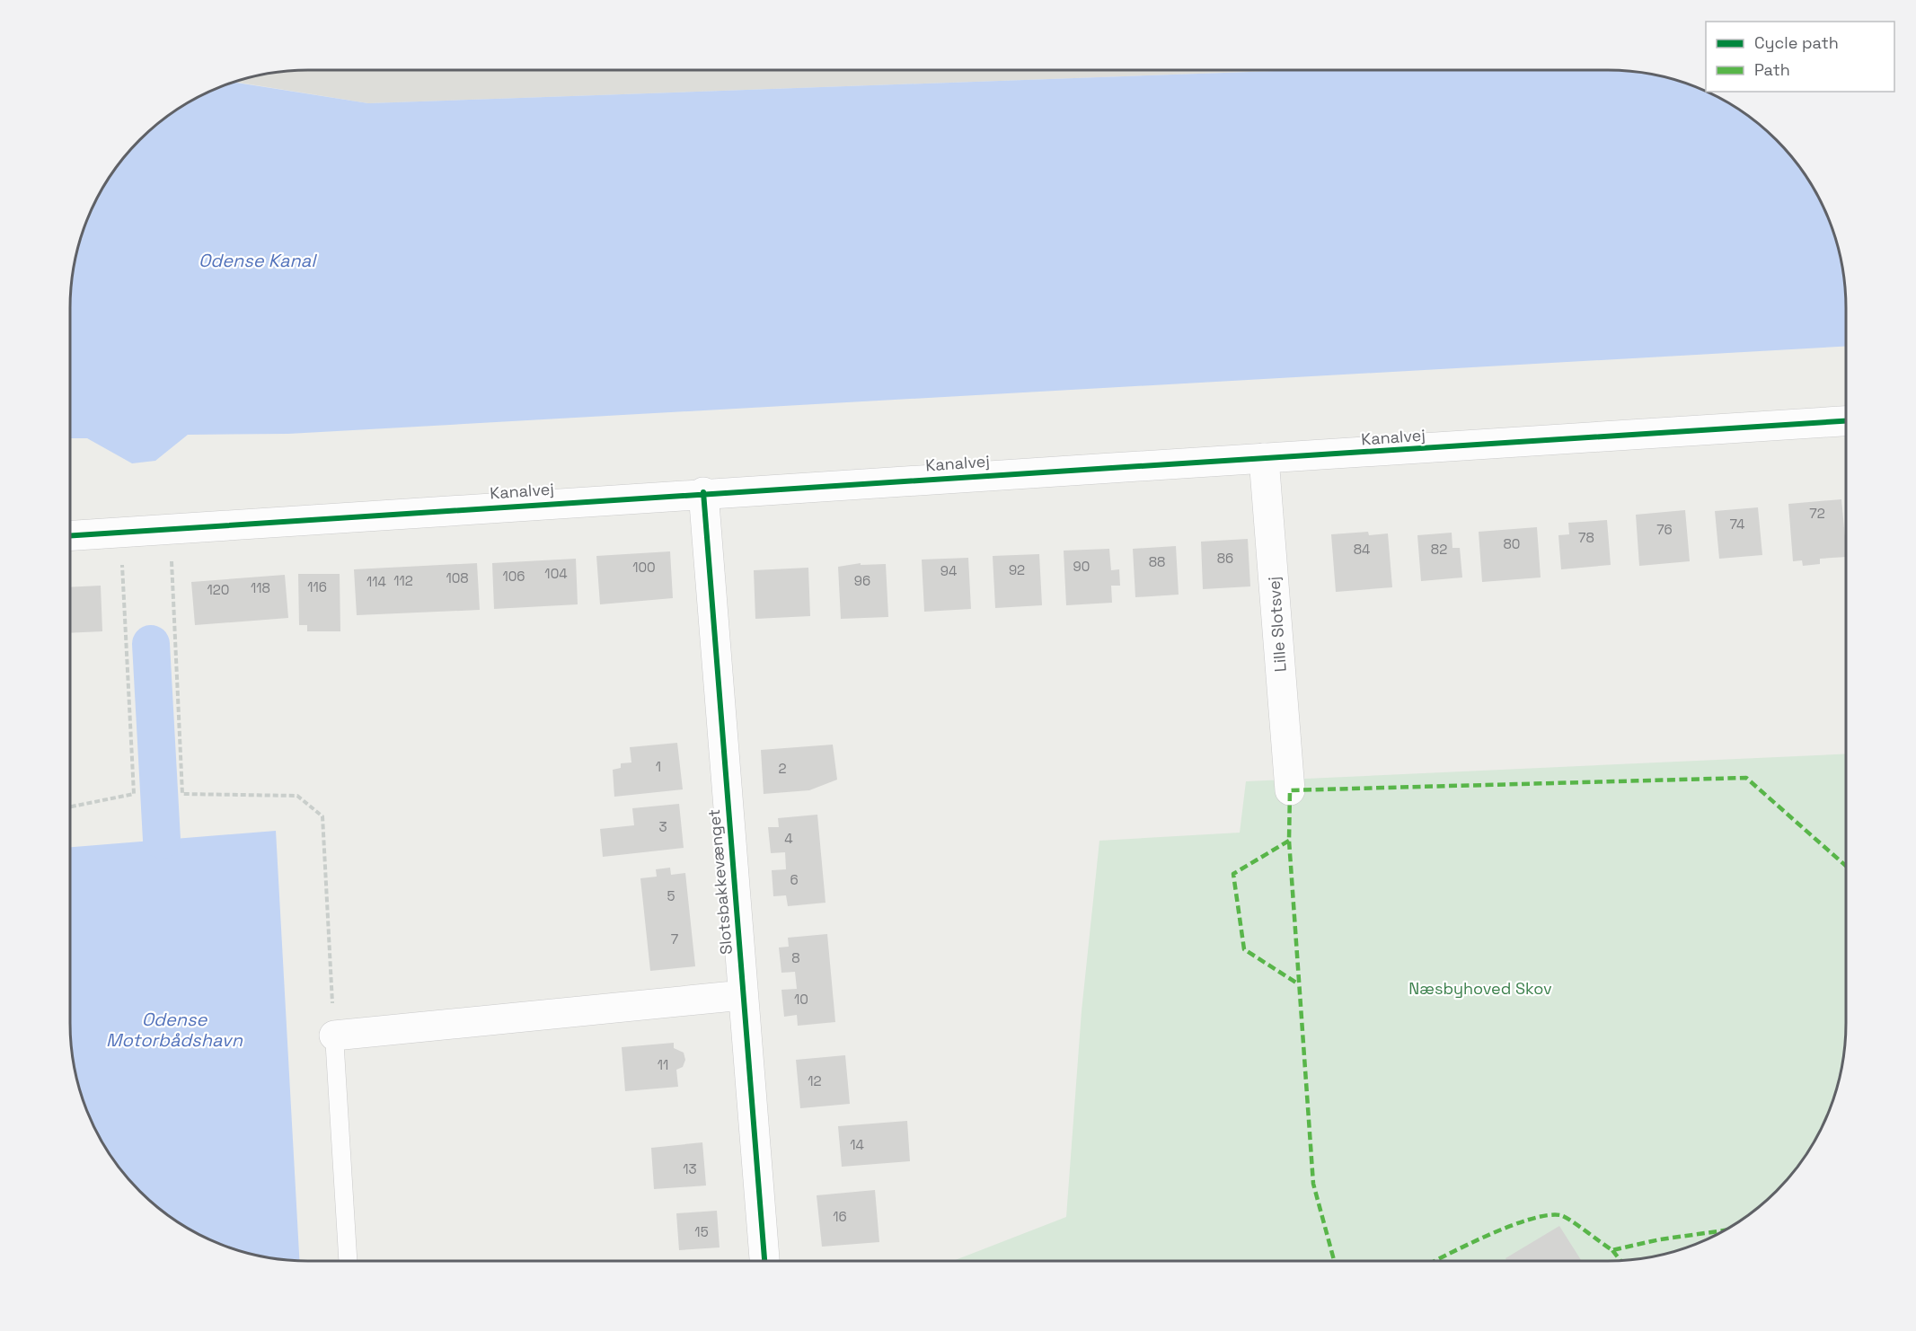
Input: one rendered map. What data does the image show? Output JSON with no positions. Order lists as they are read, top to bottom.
{
  "streets": {
    "street": ["Kanalvej", "Lille Slotsvej", "Slotsbakkevænget"]
  },
  "crossings": [
    ["Kanalvej", "Lille Slotsvej"],
    ["Kanalvej", "Slotsbakkevænget"]
  ],
  "water": ["Odense Kanal", "Odense Motorbådshavn"],
  "parks": ["Næsbyhoved Skov"],
  "house_numbers": [
    "72",
    "74",
    "76",
    "78",
    "80",
    "84",
    "82",
    "86",
    "88",
    "90",
    "100",
    "92",
    "94",
    "104",
    "106",
    "108",
    "112",
    "96",
    "114",
    "116",
    "118",
    "120",
    "1",
    "2",
    "3",
    "4",
    "6",
    "5",
    "7",
    "8",
    "10",
    "11",
    "12",
    "14",
    "13",
    "16",
    "15"
  ],
  "legend": ["Cycle path", "Path"]
}
